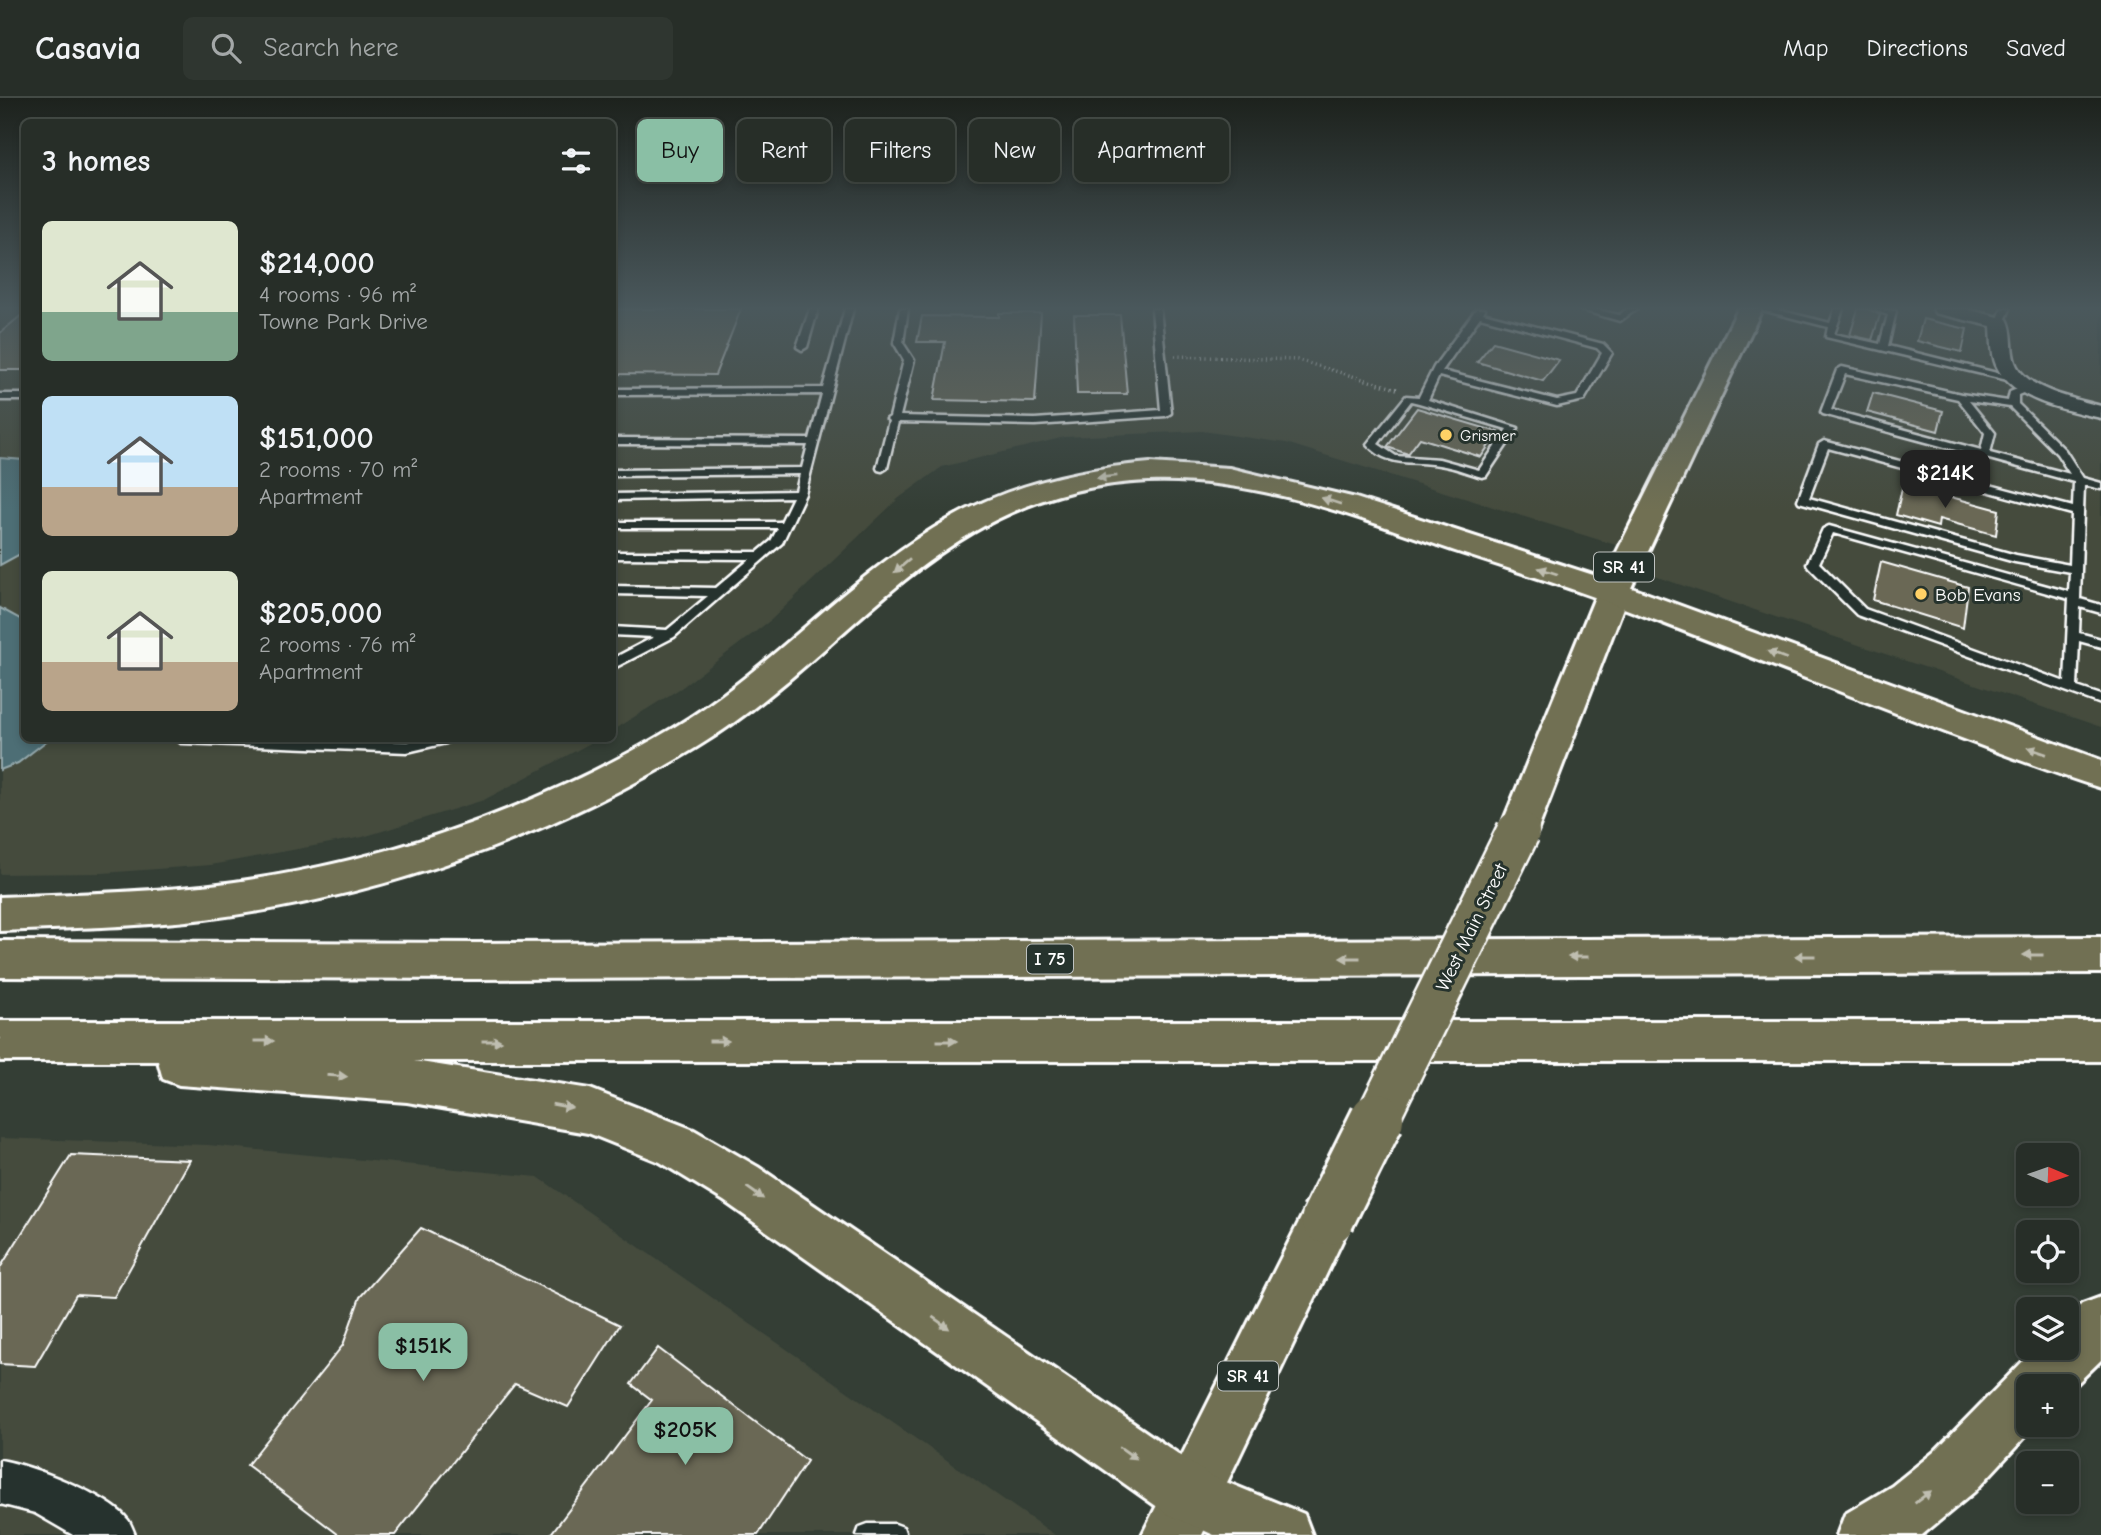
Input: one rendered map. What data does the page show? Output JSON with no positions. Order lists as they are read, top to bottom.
{
  "streets": {
    "main road": ["SR 41", "West Main Street", "I 75"]
  },
  "places": ["Grismer", "Bob Evans"],
  "north": "right",
  "page": {
    "header": "Casavia",
    "search": "Search here",
    "nav": ["Map", "Directions", "Saved"],
    "chip": [
      "Buy",
      "Rent",
      "Filters",
      "New",
      "Apartment"
    ],
    "heading": "3 homes",
    "list": [
      {
        "name": "$214,000",
        "note": "4 rooms · 96 m² · Towne Park Drive"
      },
      {
        "name": "$151,000",
        "note": "2 rooms · 70 m² · Apartment"
      },
      {
        "name": "$205,000",
        "note": "2 rooms · 76 m² · Apartment"
      }
    ],
    "price": ["$214K", "$151K", "$205K"],
    "map_buttons": ["+", "−"]
  }
}
